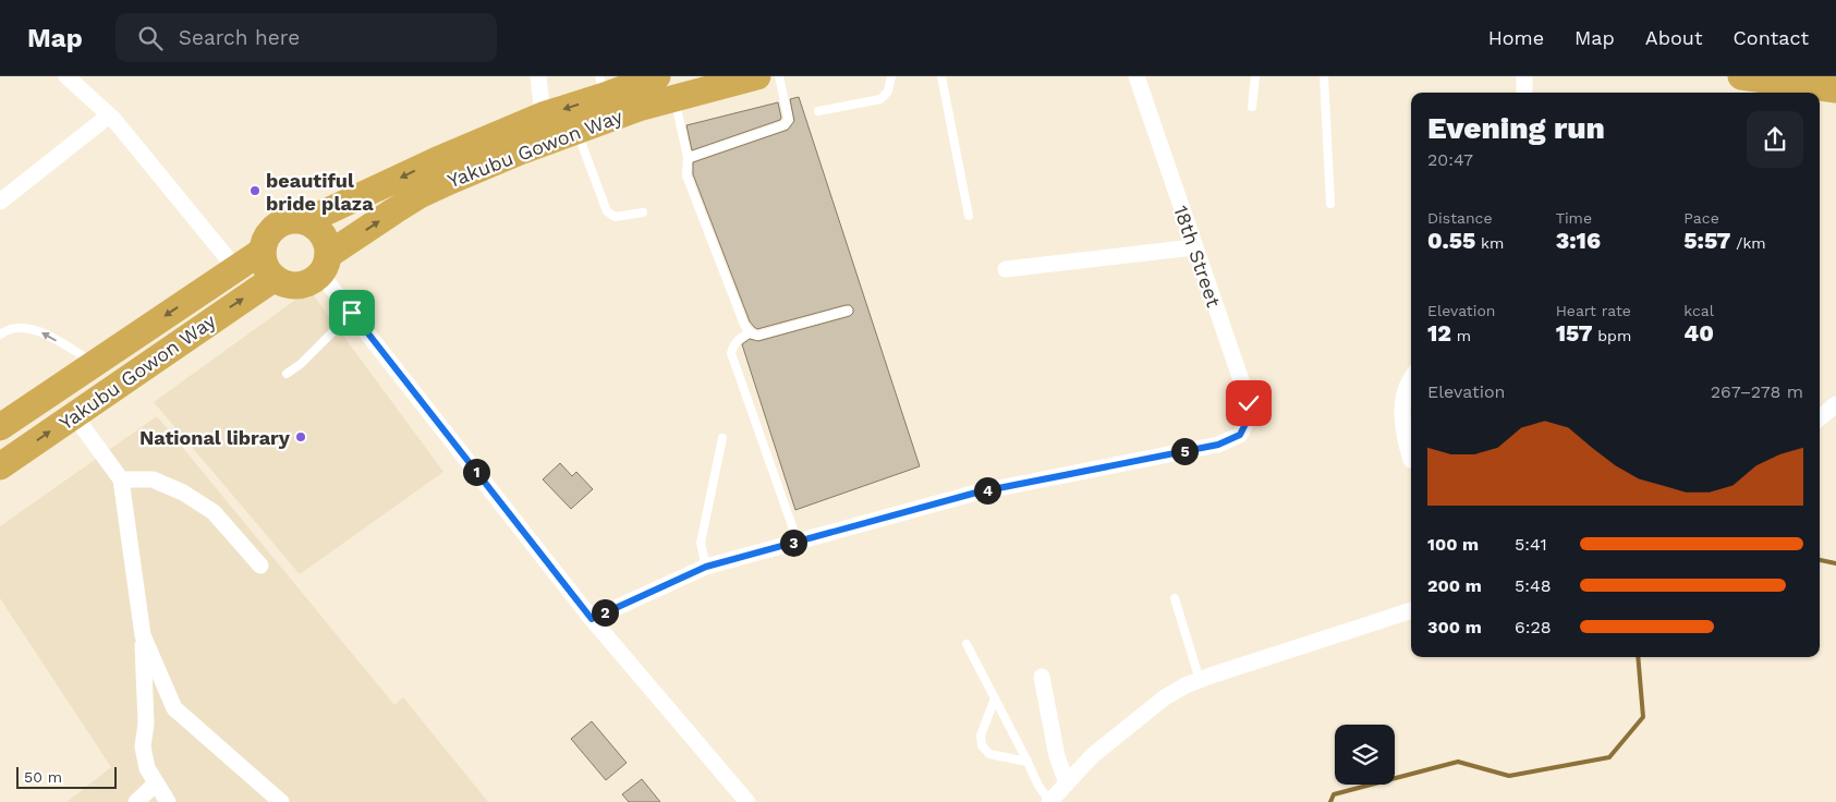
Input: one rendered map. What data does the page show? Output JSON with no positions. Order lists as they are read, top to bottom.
{
  "streets": {
    "highway": ["Yakubu Gowon Way"],
    "street": ["18th Street"]
  },
  "places": ["beautiful bride plaza", "National library"],
  "scale_bar": "50 m",
  "page": {
    "header": "Map",
    "search": "Search here",
    "nav": [
      "Home",
      "Map",
      "About",
      "Contact"
    ],
    "heading": ["Evening run", "20:47"],
    "stats": [
      ["Distance", "0.55 km"],
      ["Time", "3:16"],
      ["Pace", "5:57 /km"],
      ["Elevation", "12 m"],
      ["Heart rate", "157 bpm"],
      ["kcal", "40"]
    ],
    "chart": ["Elevation", "267–278 m"],
    "pins": [
      "5",
      "1",
      "4",
      "3",
      "2"
    ],
    "list": [
      {
        "name": "100 m",
        "note": "5:41"
      },
      {
        "name": "200 m",
        "note": "5:48"
      },
      {
        "name": "300 m",
        "note": "6:28"
      }
    ],
    "scale": "50 m"
  }
}
